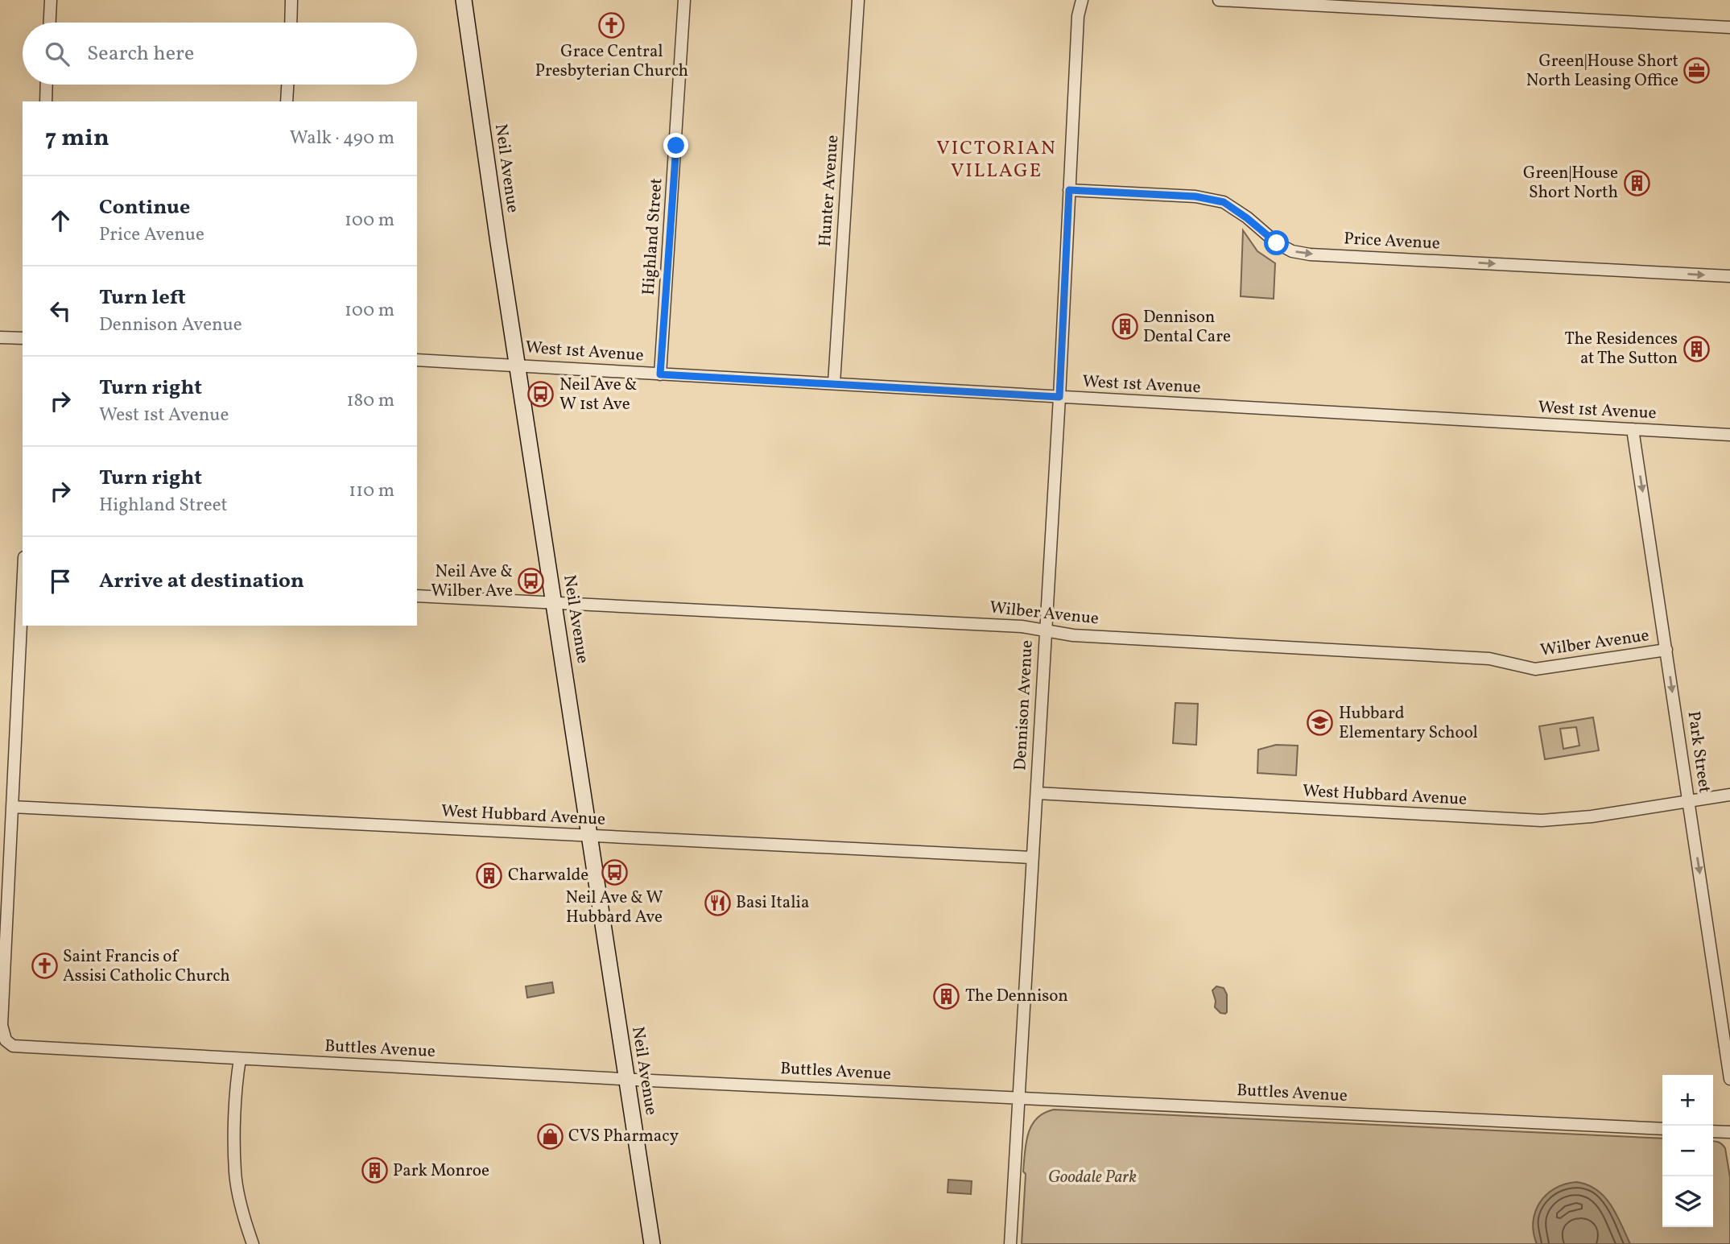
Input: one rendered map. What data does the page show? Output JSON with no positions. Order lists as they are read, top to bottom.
{
  "streets": {
    "street": [
      "Neil Avenue",
      "Hunter Avenue",
      "Highland Street",
      "Price Avenue",
      "West 1st Avenue",
      "Wilber Avenue",
      "Dennison Avenue",
      "Park Street",
      "West Hubbard Avenue",
      "Buttles Avenue"
    ]
  },
  "crossings": [
    ["Neil Avenue", "West 1st Avenue"],
    ["Neil Avenue", "Wilber Avenue"],
    ["Neil Avenue", "West Hubbard Avenue"],
    ["Neil Avenue", "Buttles Avenue"],
    ["Hunter Avenue", "West 1st Avenue"],
    ["Highland Street", "West 1st Avenue"],
    ["Price Avenue", "Dennison Avenue"],
    ["West 1st Avenue", "Dennison Avenue"],
    ["West 1st Avenue", "Park Street"],
    ["Wilber Avenue", "Dennison Avenue"],
    ["Wilber Avenue", "Park Street"],
    ["Dennison Avenue", "West Hubbard Avenue"],
    ["Dennison Avenue", "Buttles Avenue"],
    ["Park Street", "West Hubbard Avenue"],
    ["West Hubbard Avenue", "Buttles Avenue"]
  ],
  "one_way": ["Price Avenue", "Park Street"],
  "districts": ["VICTORIAN VILLAGE"],
  "parks": ["Goodale Park"],
  "places": {
    "church": ["Grace Central Presbyterian Church", "Saint Francis of Assisi Catholic Church"],
    "office": ["Green|House Short North Leasing Office"],
    "building": [
      "Green|House Short North",
      "Dennison Dental Care",
      "The Residences at The Sutton",
      "Charwalde",
      "The Dennison",
      "Park Monroe"
    ],
    "bus stop": ["Neil Ave & W 1st Ave", "Neil Ave & Wilber Ave", "Neil Ave & W Hubbard Ave"],
    "school or university": ["Hubbard Elementary School"],
    "restaurant": ["Basi Italia"],
    "shop": ["CVS Pharmacy"]
  },
  "page": {
    "search": "Search here",
    "heading": ["7 min", "Walk · 490 m"],
    "list": [
      ["Continue", "Price Avenue", "100 m"],
      ["Turn left", "Dennison Avenue", "100 m"],
      ["Turn right", "West 1st Avenue", "180 m"],
      ["Turn right", "Highland Street", "110 m"],
      "Arrive at destination"
    ],
    "map_buttons": ["+", "−"]
  }
}
